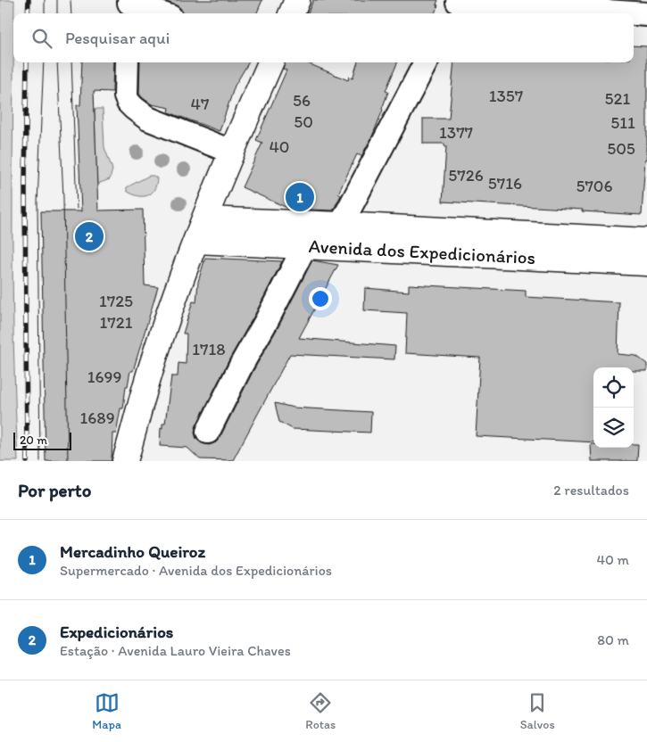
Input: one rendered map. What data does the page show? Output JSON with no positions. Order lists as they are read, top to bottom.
{
  "streets": {
    "main road": ["Avenida dos Expedicionários"]
  },
  "house_numbers": [
    "1357",
    "521",
    "56",
    "47",
    "50",
    "511",
    "1377",
    "40",
    "505",
    "5726",
    "5716",
    "5706",
    "1725",
    "1721",
    "1718",
    "1699",
    "1689"
  ],
  "scale_bar": "20 m",
  "page": {
    "search": "Pesquisar aqui",
    "pins": ["1", "2"],
    "scale": "20 m",
    "heading": ["Por perto", "2 resultados"],
    "list": [
      {
        "mark": "1",
        "name": "Mercadinho Queiroz",
        "note": "Supermercado · Avenida dos Expedicionários",
        "value": "40 m"
      },
      {
        "mark": "2",
        "name": "Expedicionários",
        "note": "Estação · Avenida Lauro Vieira Chaves",
        "value": "80 m"
      }
    ],
    "nav": ["Mapa", "Rotas", "Salvos"]
  }
}
